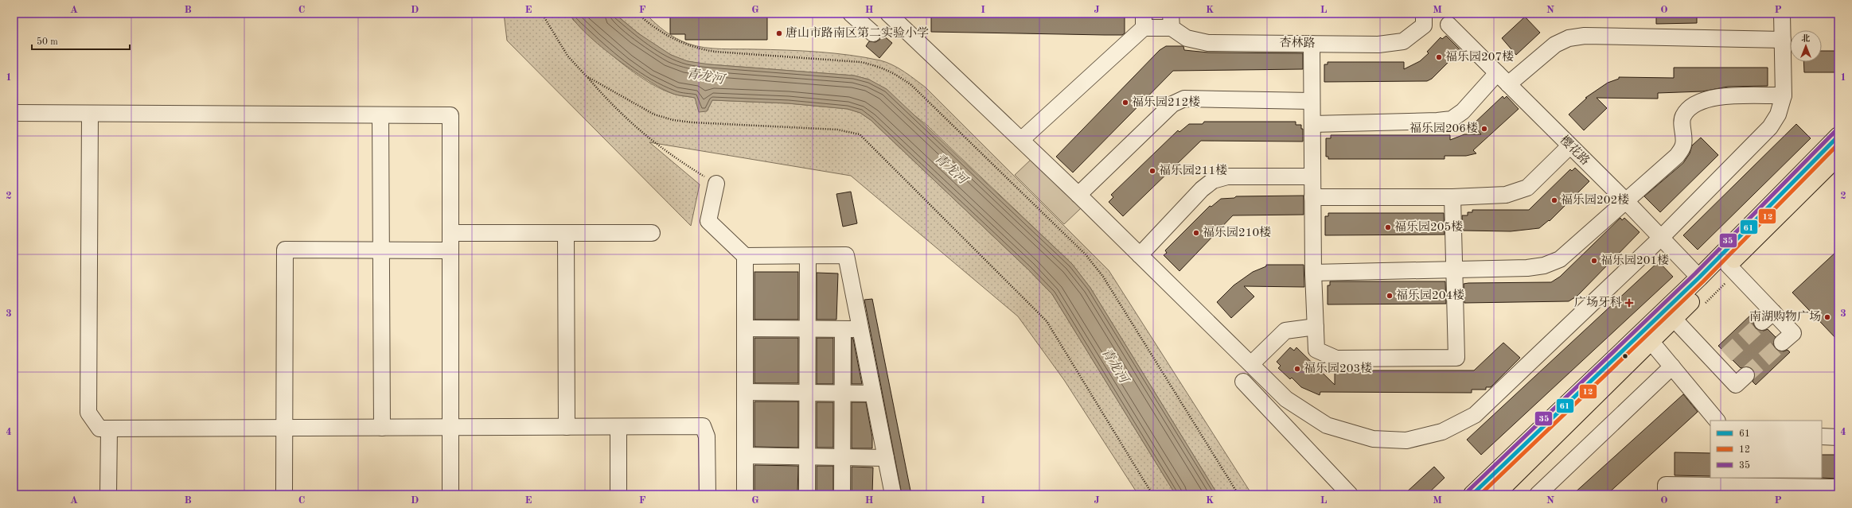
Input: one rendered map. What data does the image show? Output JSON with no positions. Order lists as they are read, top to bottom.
{
  "streets": {
    "street": ["杏林路", "樱花路"]
  },
  "water": ["青龙河"],
  "places": {
    "other": [
      "唐山市路南区第二实验小学",
      "福乐园207楼",
      "福乐园212楼",
      "福乐园206楼",
      "福乐园211楼",
      "福乐园202楼",
      "福乐园205楼",
      "福乐园210楼",
      "福乐园201楼",
      "福乐园204楼",
      "南湖购物广场",
      "福乐园203楼"
    ],
    "health": ["广场牙科"]
  },
  "lines": ["transit line 35", "transit line 61", "transit line 12"],
  "legend": ["61", "12", "35"],
  "scale_bar": "50 m",
  "north": "top",
  "grid": {
    "columns": [
      "A",
      "B",
      "C",
      "D",
      "E",
      "F",
      "G",
      "H",
      "I",
      "J",
      "K",
      "L",
      "M",
      "N",
      "O",
      "P"
    ],
    "rows": [
      "1",
      "2",
      "3",
      "4"
    ]
  }
}
